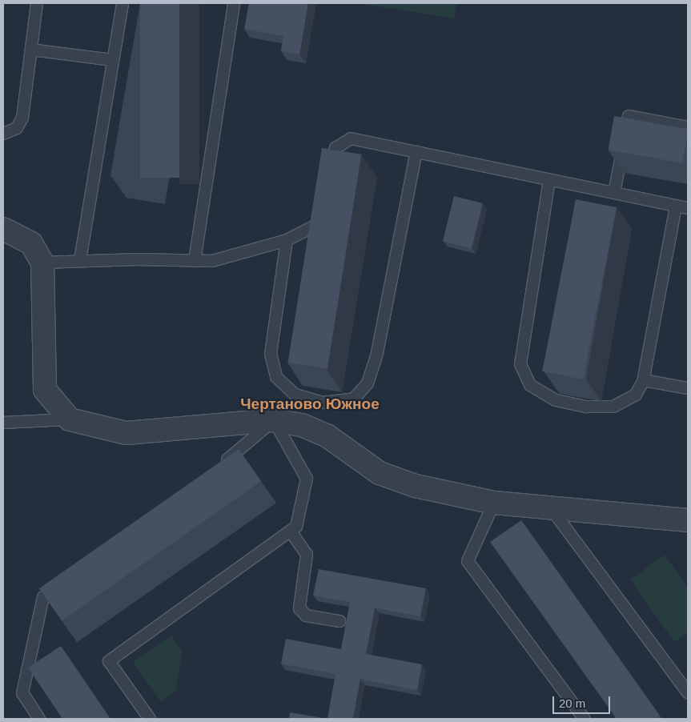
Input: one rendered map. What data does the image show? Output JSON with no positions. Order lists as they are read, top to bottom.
{
  "districts": ["Чертаново Южное"],
  "scale_bar": "20 m"
}
